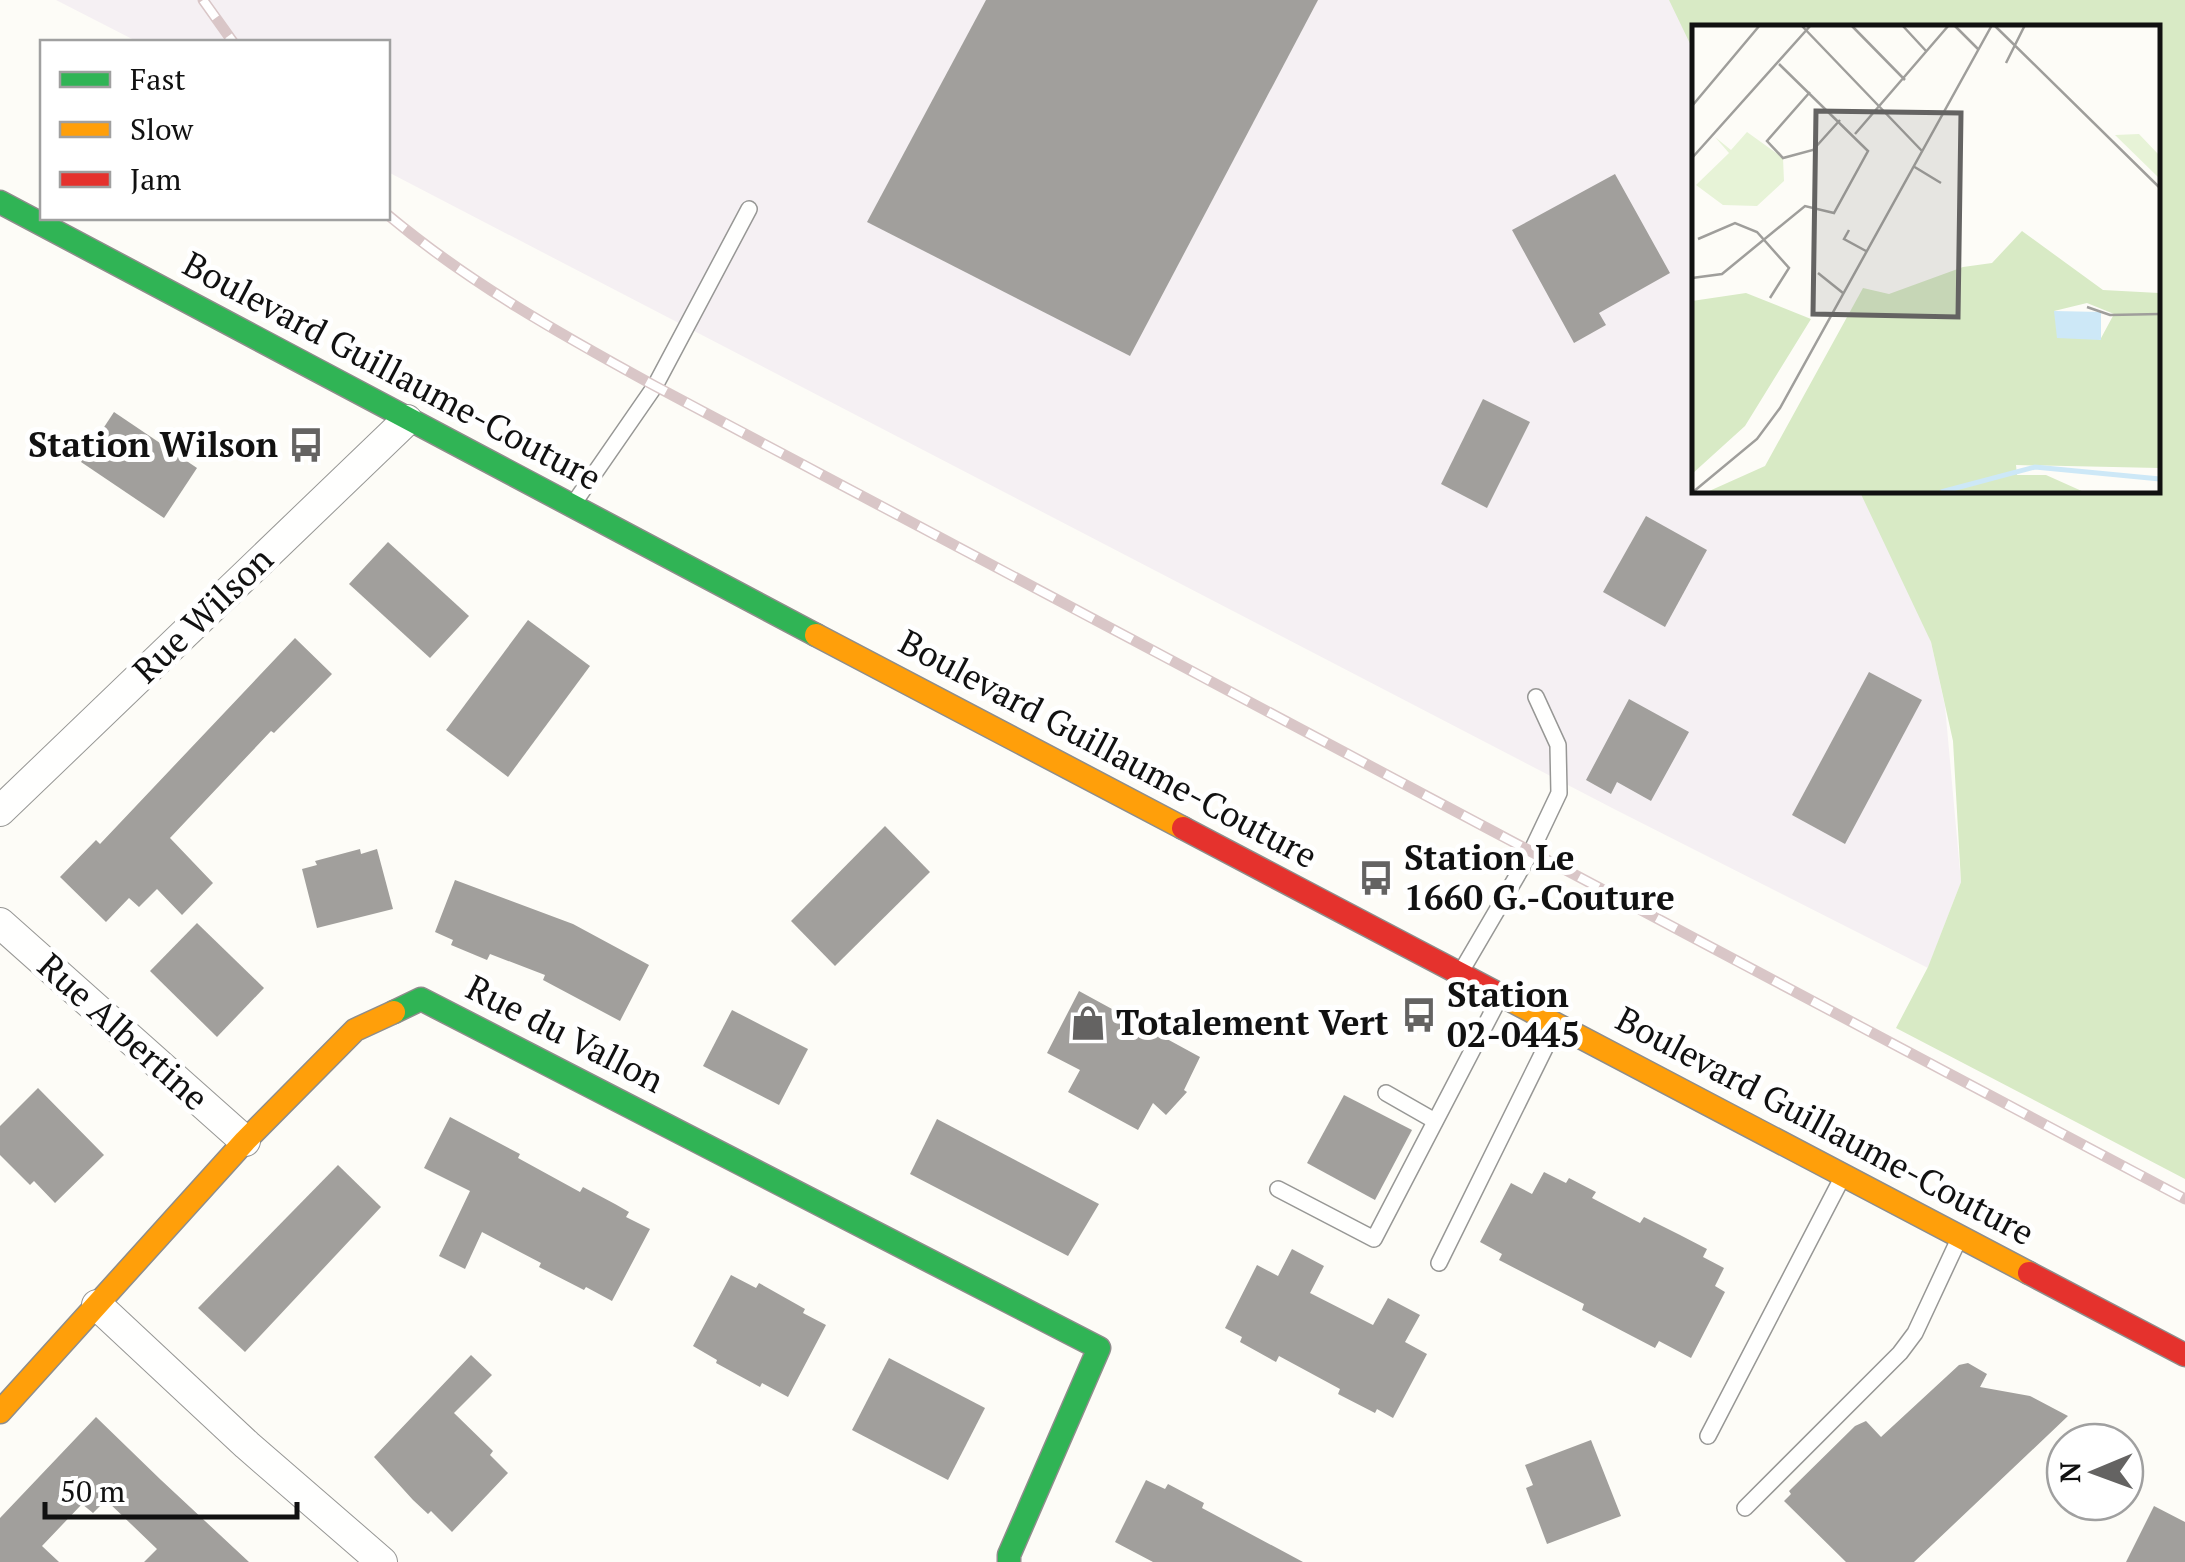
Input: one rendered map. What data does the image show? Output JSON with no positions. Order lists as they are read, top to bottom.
{
  "streets": {
    "main road": ["Boulevard Guillaume-Couture", "Rue du Vallon"],
    "street": ["Rue Wilson", "Rue Albertine"]
  },
  "crossings": [
    ["Boulevard Guillaume-Couture", "Rue Wilson"],
    ["Rue Albertine", "Rue du Vallon"]
  ],
  "places": {
    "bus stop": ["Station Wilson", "Station Le 1660 G.-Couture", "Station 02-0445"],
    "shop": ["Totalement Vert"]
  },
  "legend": ["Fast", "Slow", "Jam"],
  "scale_bar": "50 m",
  "north": "left"
}
